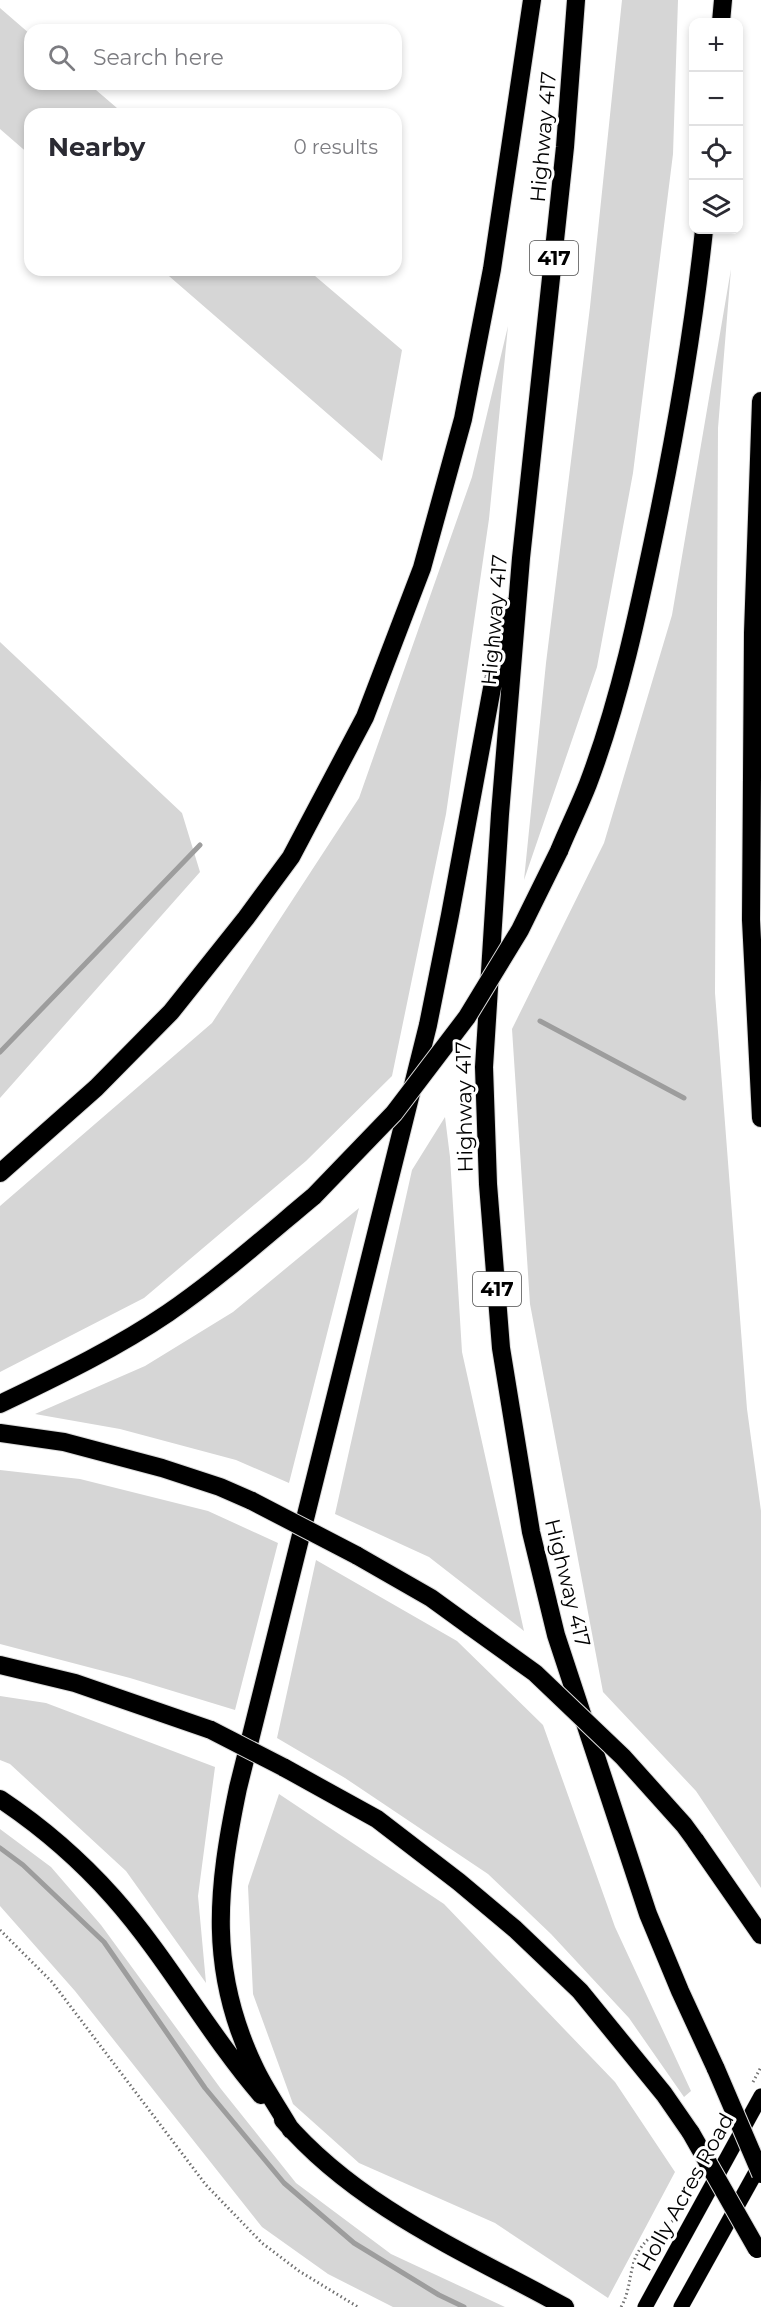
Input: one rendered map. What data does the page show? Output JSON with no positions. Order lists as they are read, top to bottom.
{
  "streets": {
    "highway": ["Highway 417", "417"],
    "main road": ["Holly Acres Road"]
  },
  "page": {
    "map_buttons": ["+", "−"],
    "search": "Search here",
    "heading": ["Nearby", "0 results"]
  }
}
